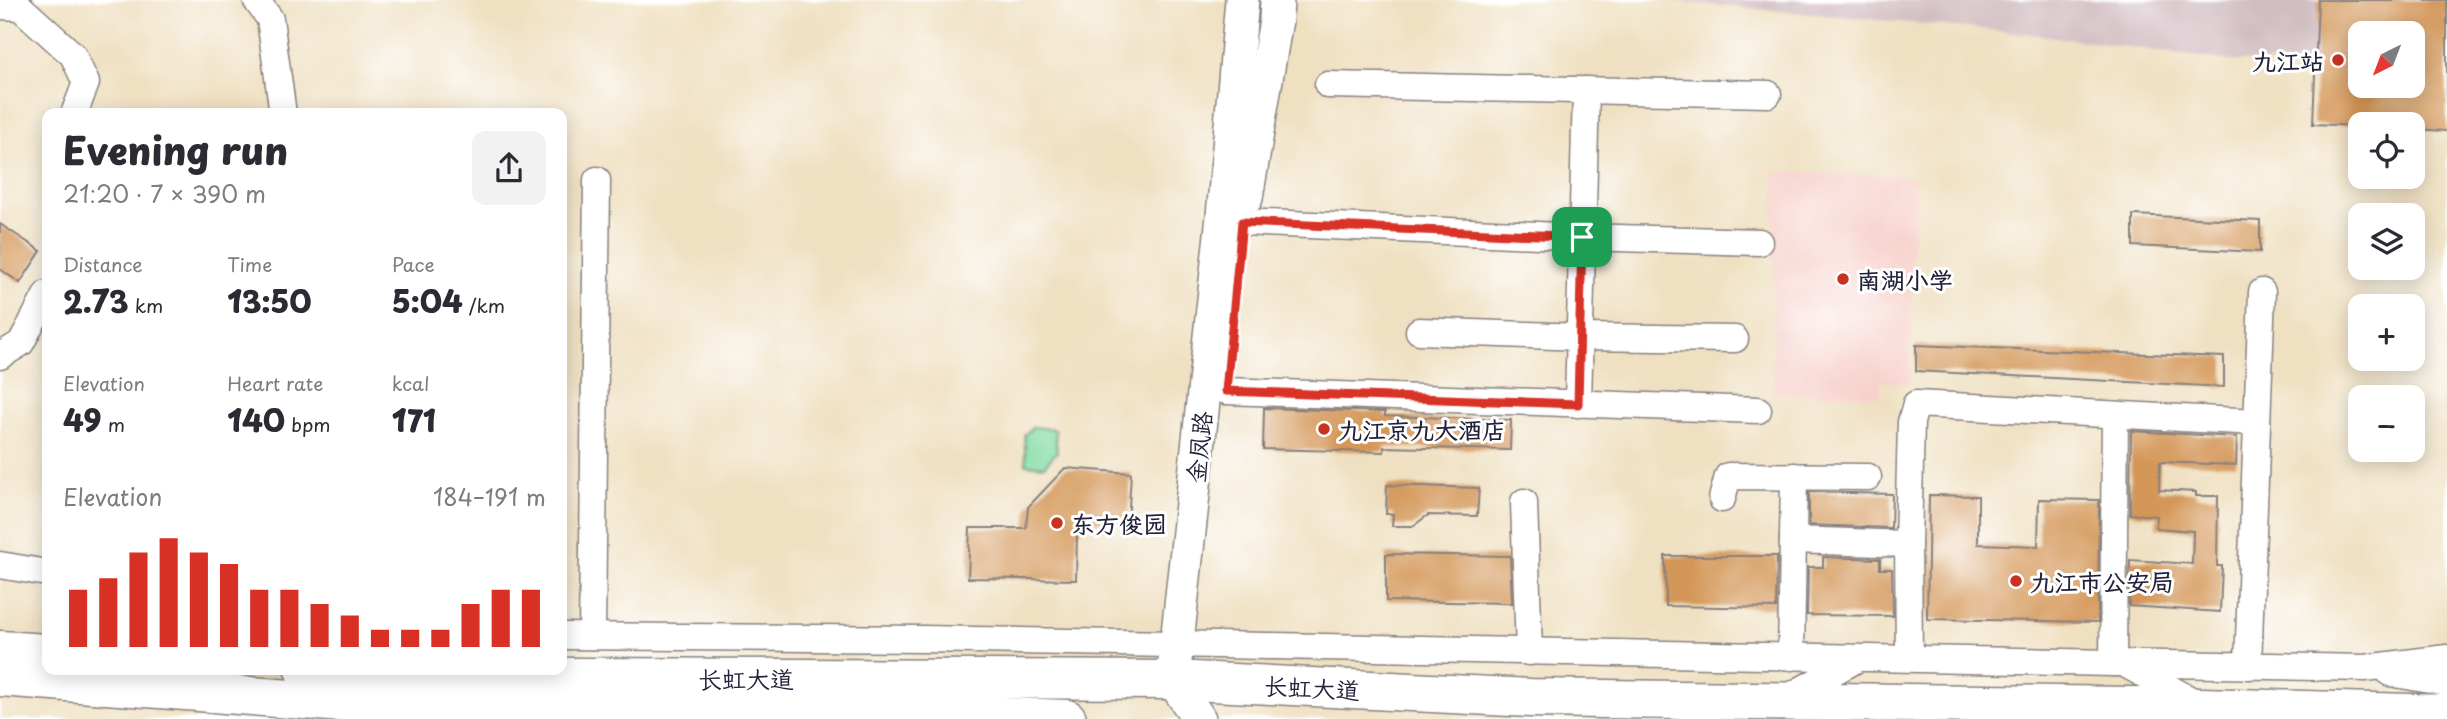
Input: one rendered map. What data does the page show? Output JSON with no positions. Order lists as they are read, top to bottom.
{
  "streets": {
    "highway": ["长虹大道"],
    "main road": ["金凤路"]
  },
  "crossings": [
    ["金凤路", "长虹大道"]
  ],
  "places": [
    "九江站",
    "南湖小学",
    "九江京九大酒店",
    "东方俊园",
    "九江市公安局"
  ],
  "north": "bottom left",
  "page": {
    "map_buttons": ["+", "−"],
    "heading": ["Evening run", "21:20 · 7 × 390 m"],
    "stats": [
      ["Distance", "2.73 km"],
      ["Time", "13:50"],
      ["Pace", "5:04 /km"],
      ["Elevation", "49 m"],
      ["Heart rate", "140 bpm"],
      ["kcal", "171"]
    ],
    "chart": ["Elevation", "184–191 m"]
  }
}
